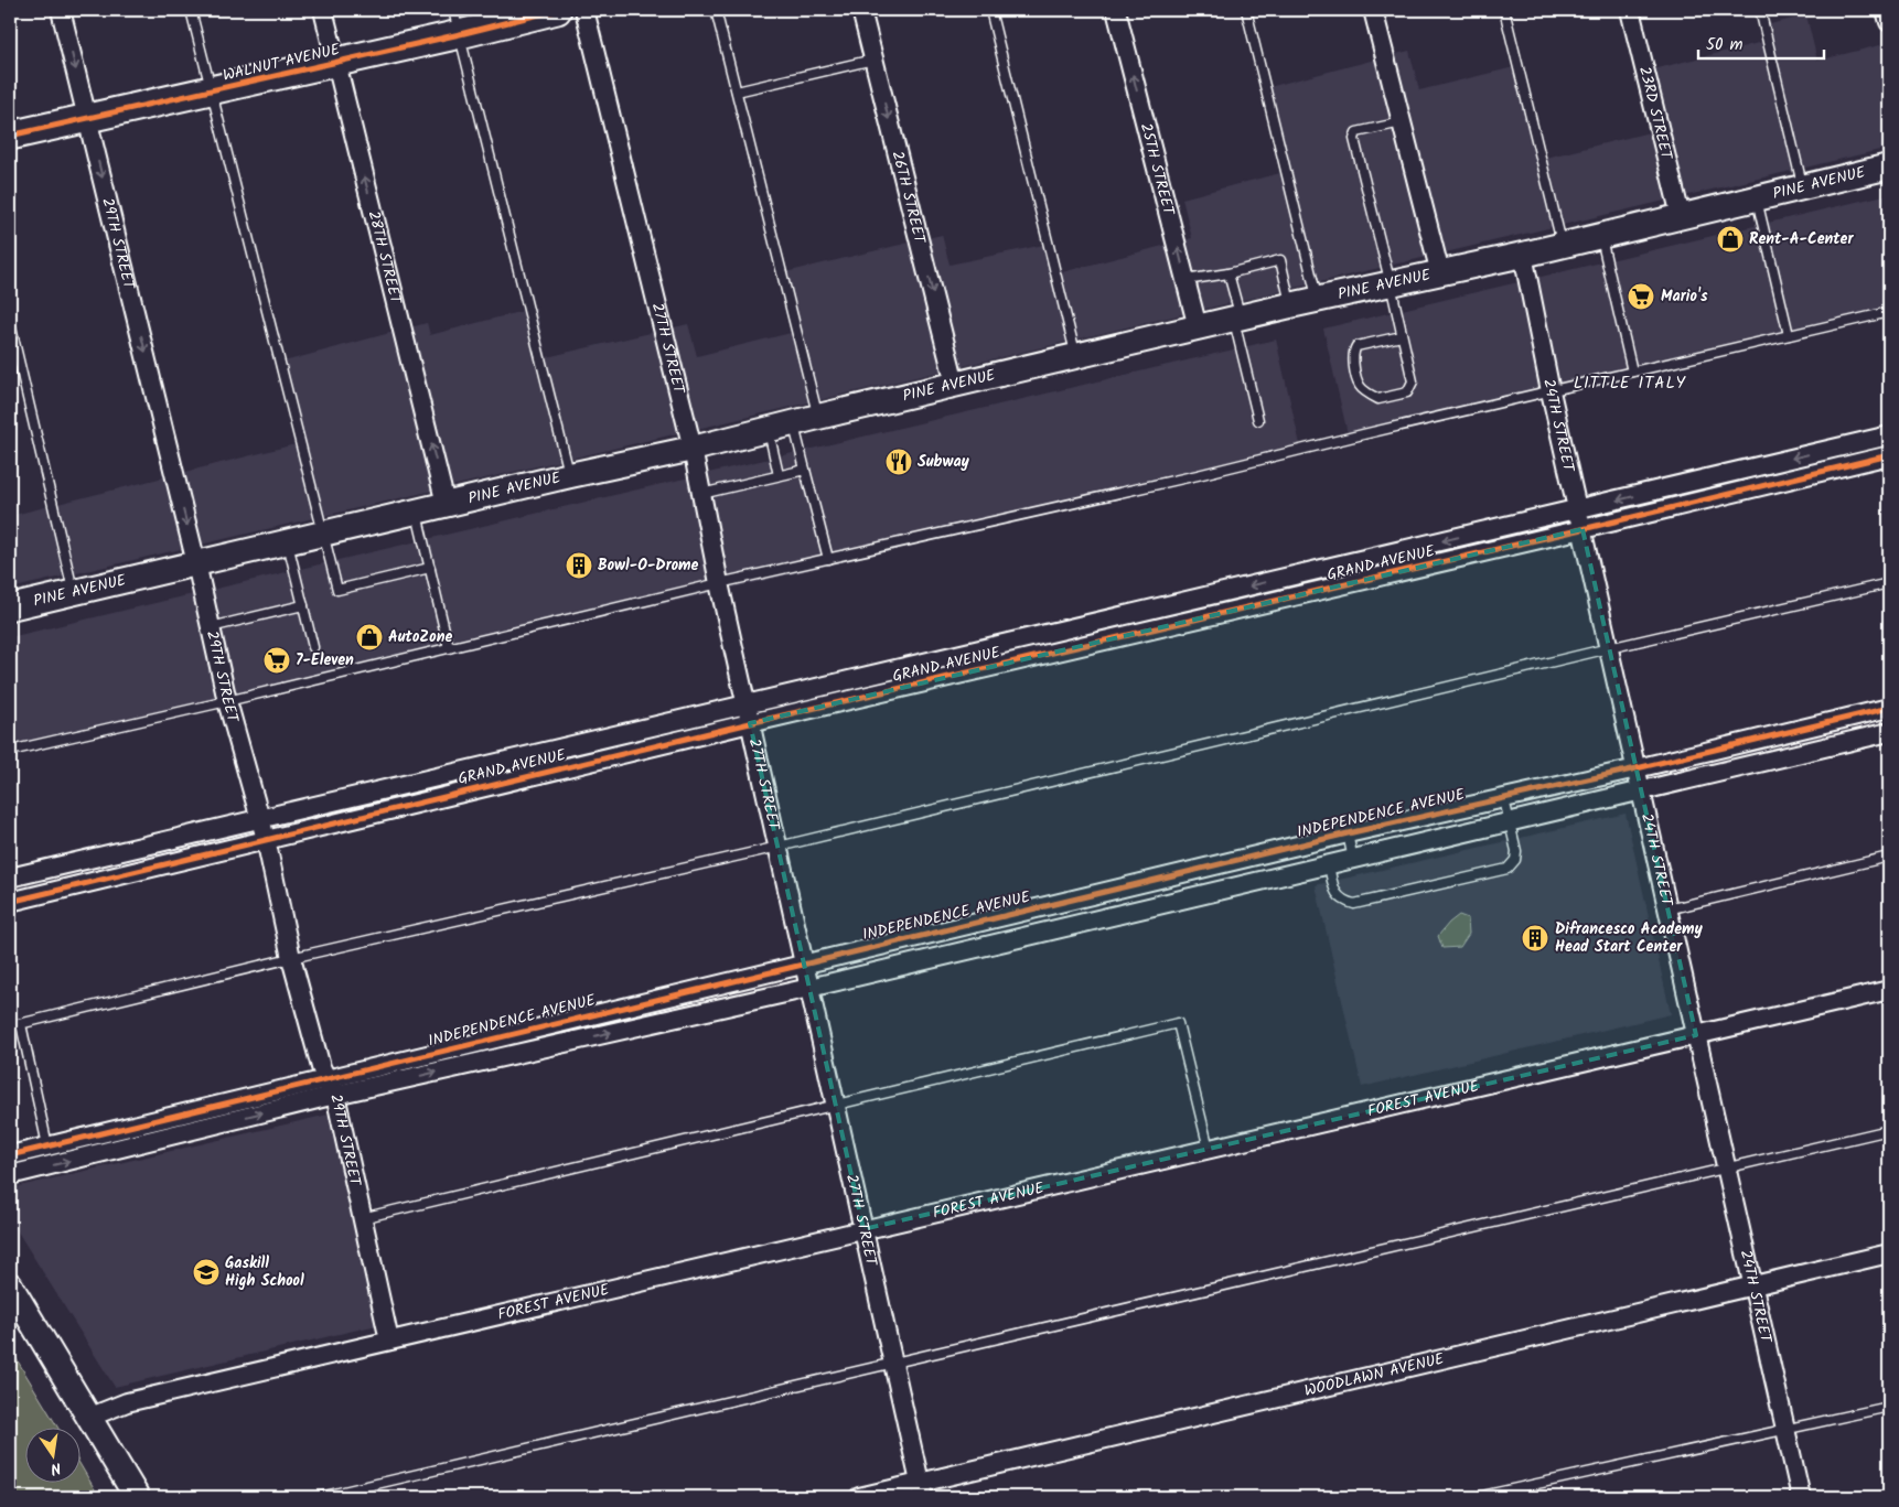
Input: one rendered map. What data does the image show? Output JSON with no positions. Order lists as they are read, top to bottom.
{
  "streets": {
    "main road": ["WALNUT AVENUE", "PINE AVENUE"],
    "street": [
      "23RD STREET",
      "25TH STREET",
      "26TH STREET",
      "29TH STREET",
      "28TH STREET",
      "27TH STREET",
      "24TH STREET",
      "GRAND AVENUE",
      "INDEPENDENCE AVENUE",
      "FOREST AVENUE",
      "WOODLAWN AVENUE"
    ]
  },
  "crossings": [
    ["WALNUT AVENUE", "29TH STREET"],
    ["WALNUT AVENUE", "28TH STREET"],
    ["23RD STREET", "PINE AVENUE"],
    ["25TH STREET", "PINE AVENUE"],
    ["PINE AVENUE", "26TH STREET"],
    ["PINE AVENUE", "29TH STREET"],
    ["PINE AVENUE", "28TH STREET"],
    ["PINE AVENUE", "27TH STREET"],
    ["PINE AVENUE", "24TH STREET"],
    ["29TH STREET", "GRAND AVENUE"],
    ["29TH STREET", "INDEPENDENCE AVENUE"],
    ["29TH STREET", "FOREST AVENUE"],
    ["27TH STREET", "GRAND AVENUE"],
    ["27TH STREET", "INDEPENDENCE AVENUE"],
    ["27TH STREET", "FOREST AVENUE"],
    ["27TH STREET", "WOODLAWN AVENUE"],
    ["24TH STREET", "GRAND AVENUE"],
    ["24TH STREET", "INDEPENDENCE AVENUE"],
    ["24TH STREET", "FOREST AVENUE"],
    ["24TH STREET", "WOODLAWN AVENUE"]
  ],
  "one_way": [
    "25TH STREET",
    "26TH STREET",
    "29TH STREET",
    "28TH STREET"
  ],
  "districts": ["LITTLE ITALY"],
  "places": {
    "shop": ["Rent-A-Center", "AutoZone"],
    "supermarket": ["Mario's", "7-Eleven"],
    "restaurant": ["Subway"],
    "building": ["Bowl-O-Drome", "Difrancesco Academy Head Start Center"],
    "school or university": ["Gaskill High School"]
  },
  "scale_bar": "50 m",
  "north": "bottom"
}
